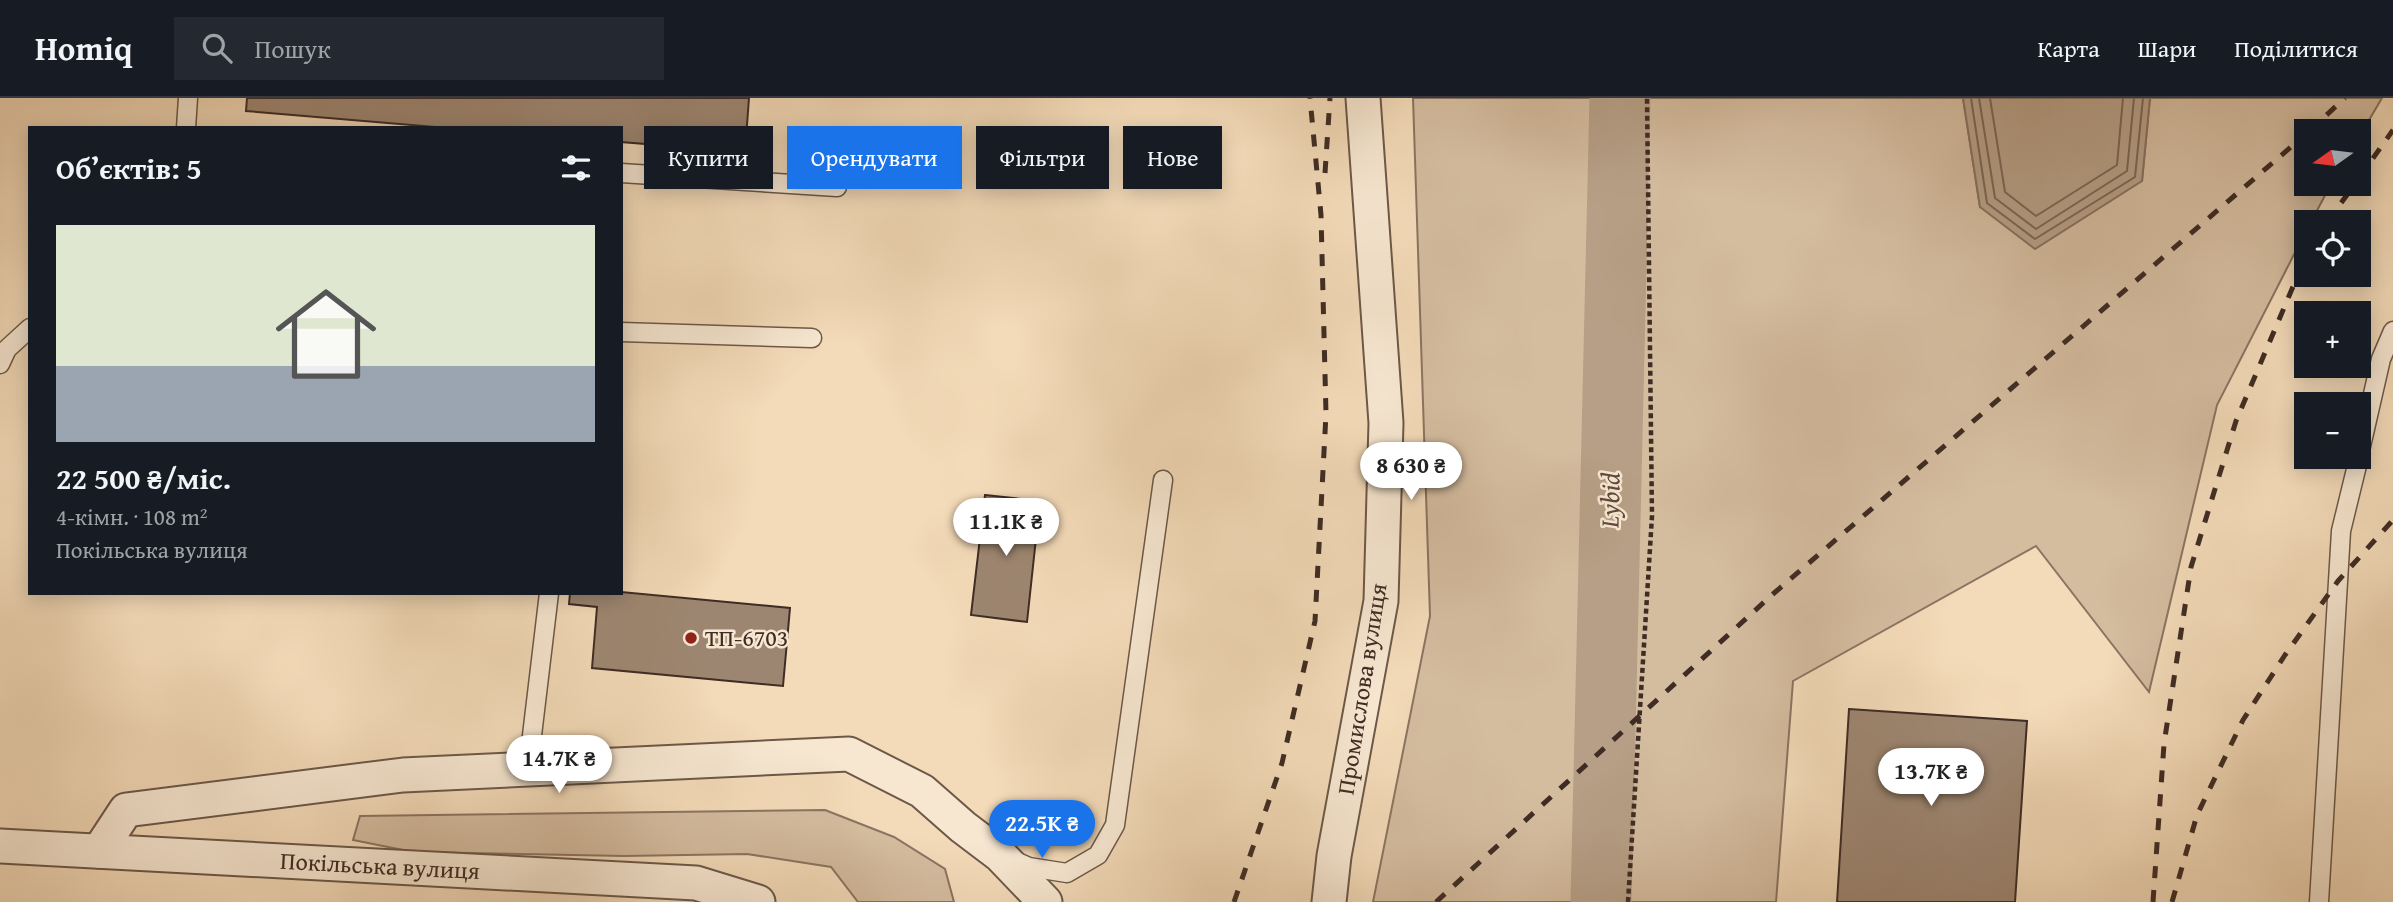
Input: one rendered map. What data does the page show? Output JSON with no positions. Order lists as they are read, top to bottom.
{
  "streets": {
    "street": ["Промислова вулиця", "Покільська вулиця"]
  },
  "water": ["Lybid"],
  "places": ["ТП-6703"],
  "north": "left",
  "page": {
    "header": "Homiq",
    "search": "Пошук",
    "nav": ["Карта", "Шари", "Поділитися"],
    "map_buttons": ["+", "−"],
    "chip": [
      "Купити",
      "Орендувати",
      "Фільтри",
      "Нове"
    ],
    "heading": "Об’єктів: 5",
    "list": [
      {
        "name": "22 500 ₴/міс.",
        "note": "4-кімн. · 108 m² · Покільська вулиця"
      }
    ],
    "price": [
      "8 630 ₴",
      "11.1K ₴",
      "14.7K ₴",
      "13.7K ₴",
      "22.5K ₴"
    ]
  }
}
